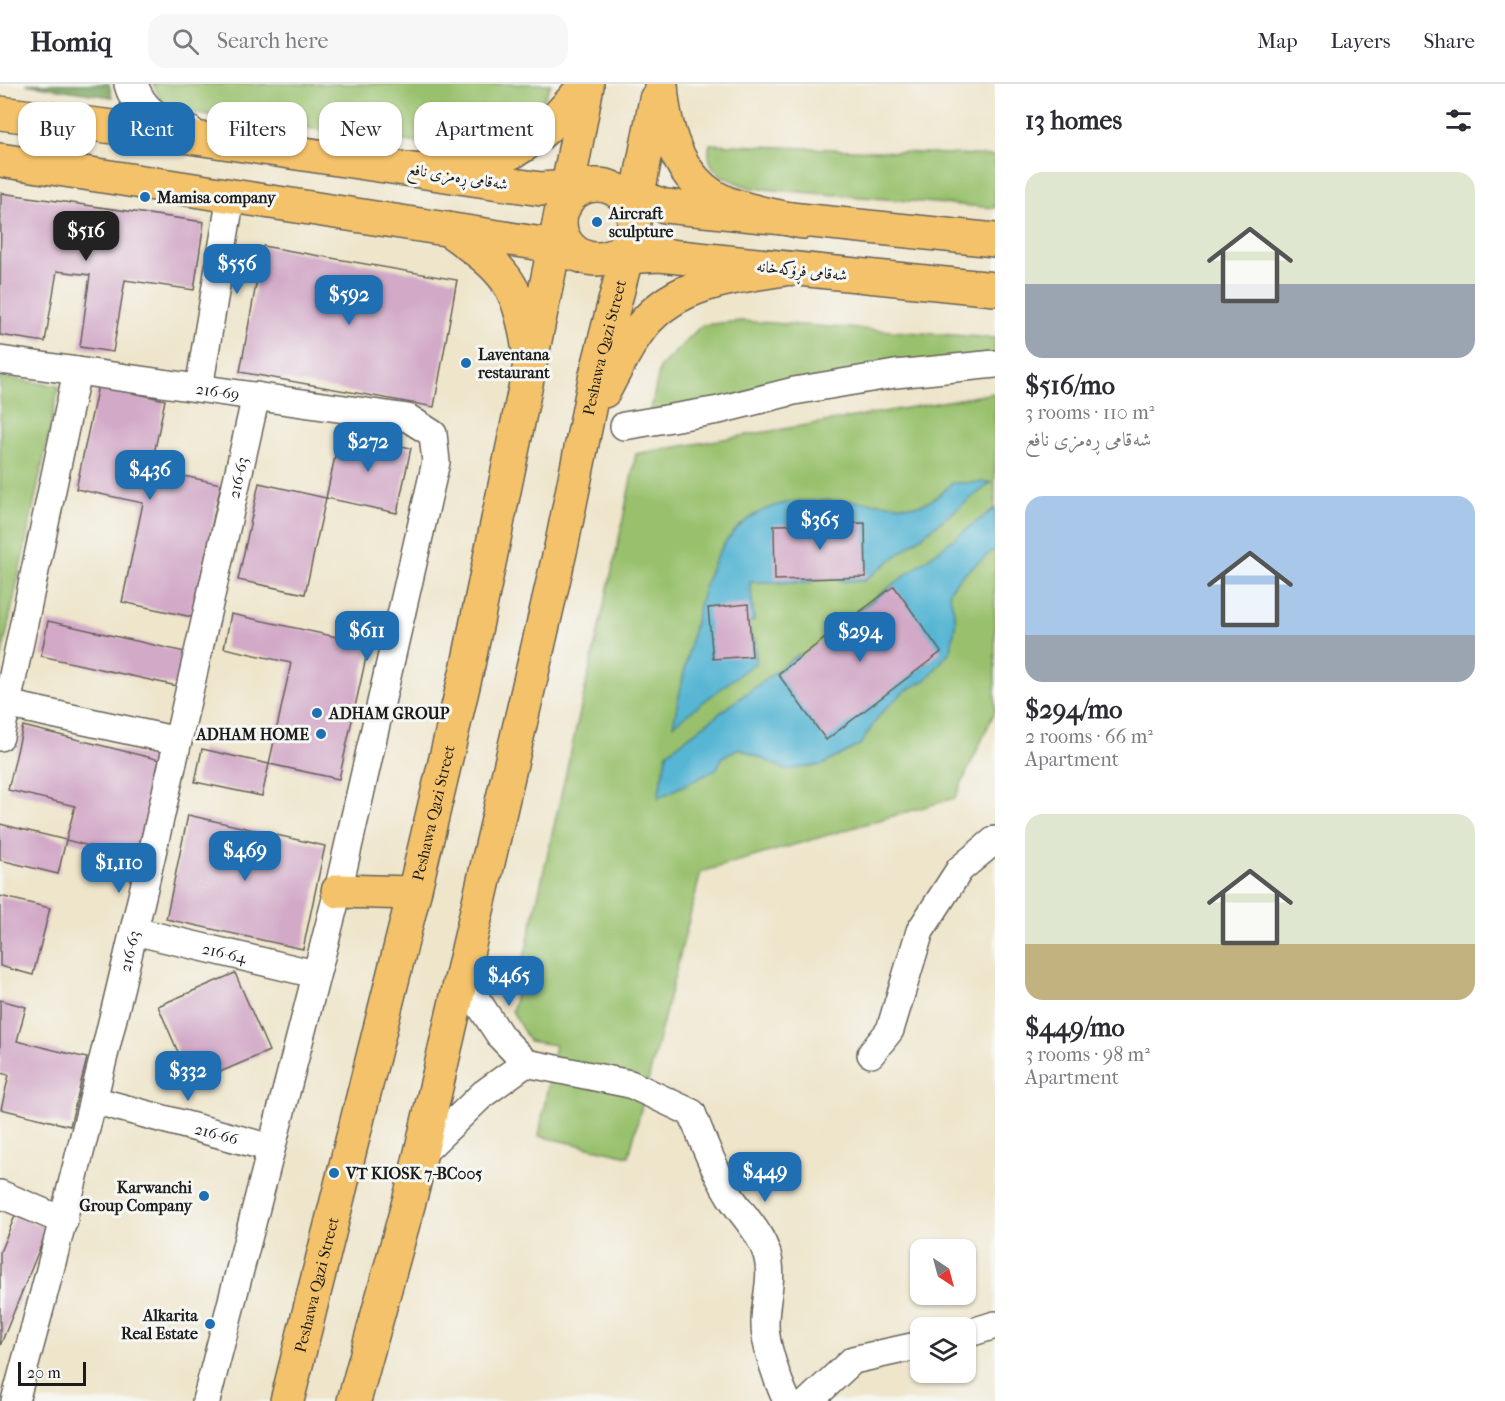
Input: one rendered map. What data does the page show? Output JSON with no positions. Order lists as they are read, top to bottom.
{
  "streets": {
    "main road": ["شەقامی ڕەمزی نافع", "شەقامی فڕۆکەخانە", "Peshawa Qazi Street"],
    "street": [
      "216-69",
      "216-63",
      "216-64",
      "216-66"
    ]
  },
  "crossings": [
    ["شەقامی ڕەمزی نافع", "شەقامی فڕۆکەخانە"],
    ["شەقامی ڕەمزی نافع", "Peshawa Qazi Street"],
    ["شەقامی فڕۆکەخانە", "Peshawa Qazi Street"],
    ["216-69", "216-63"],
    ["216-63", "216-64"],
    ["216-63", "216-66"]
  ],
  "places": [
    "Mamisa company",
    "Aircraft sculpture",
    "Laventana restaurant",
    "ADHAM GROUP",
    "ADHAM HOME",
    "VT KIOSK 7-BC005",
    "Karwanchi Group Company",
    "Alkarita Real Estate"
  ],
  "scale_bar": "20 m",
  "north": "bottom right",
  "page": {
    "header": "Homiq",
    "search": "Search here",
    "nav": ["Map", "Layers", "Share"],
    "heading": "13 homes",
    "chip": [
      "Buy",
      "Rent",
      "Filters",
      "New",
      "Apartment"
    ],
    "list": [
      {
        "name": "$516/mo",
        "note": "3 rooms · 110 m² · شەقامی ڕەمزی نافع"
      },
      {
        "name": "$294/mo",
        "note": "2 rooms · 66 m² · Apartment"
      },
      {
        "name": "$449/mo",
        "note": "3 rooms · 98 m² · Apartment"
      }
    ],
    "price": [
      "$516",
      "$556",
      "$592",
      "$272",
      "$436",
      "$365",
      "$611",
      "$294",
      "$469",
      "$1,110",
      "$465",
      "$332",
      "$449"
    ],
    "scale": "20 m"
  }
}
